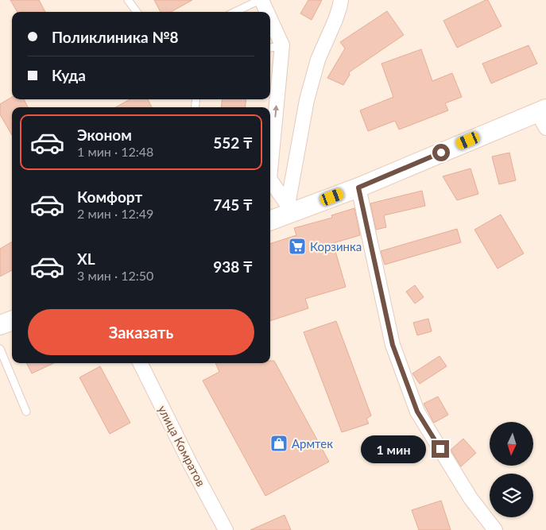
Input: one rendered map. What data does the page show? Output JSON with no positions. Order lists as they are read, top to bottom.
{
  "streets": {
    "street": ["улица Комратов"]
  },
  "places": {
    "supermarket": ["Корзинка"],
    "shop": ["Армтек"]
  },
  "north": "bottom",
  "page": {
    "banner": ["Поликлиника №8", "Куда"],
    "list": [
      {
        "name": "Эконом",
        "note": "1 мин · 12:48",
        "value": "552 ₸"
      },
      {
        "name": "Комфорт",
        "note": "2 мин · 12:49",
        "value": "745 ₸"
      },
      {
        "name": "XL",
        "note": "3 мин · 12:50",
        "value": "938 ₸"
      }
    ],
    "buttons": "Заказать",
    "bubble": "1 мин"
  }
}
